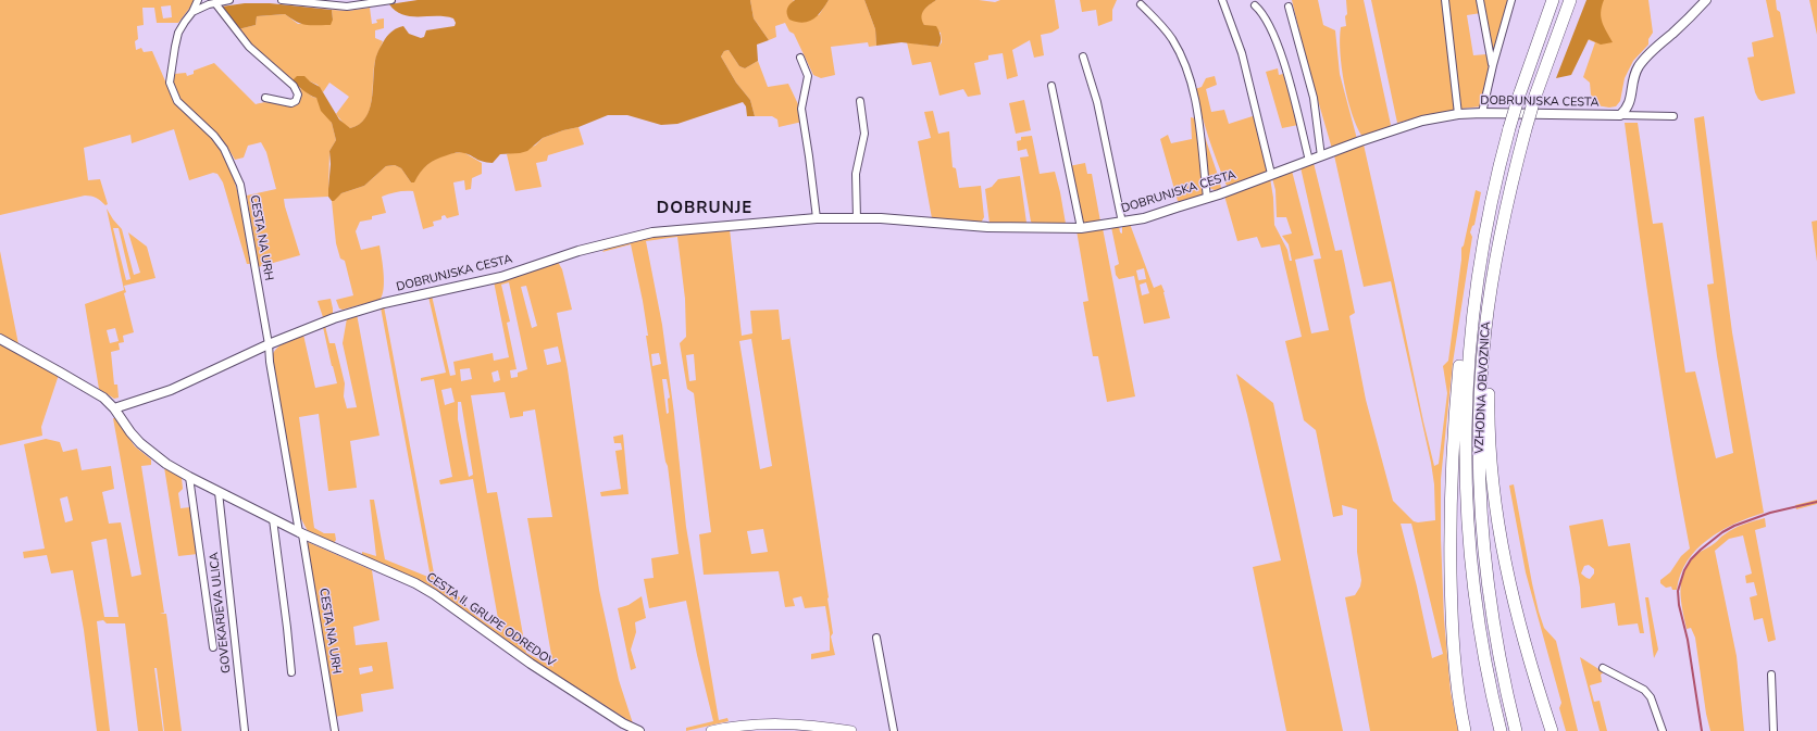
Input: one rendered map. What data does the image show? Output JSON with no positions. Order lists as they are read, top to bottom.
{
  "streets": {
    "highway": ["VZHODNA OBVOZNICA"],
    "street": [
      "DOBRUNJSKA CESTA",
      "CESTA NA URH",
      "GOVEKARJEVA ULICA",
      "CESTA II. GRUPE ODREDOV"
    ]
  },
  "crossings": [
    ["DOBRUNJSKA CESTA", "CESTA NA URH"],
    ["DOBRUNJSKA CESTA", "CESTA II. GRUPE ODREDOV"],
    ["CESTA NA URH", "CESTA II. GRUPE ODREDOV"],
    ["GOVEKARJEVA ULICA", "CESTA II. GRUPE ODREDOV"]
  ],
  "districts": ["DOBRUNJE"]
}
